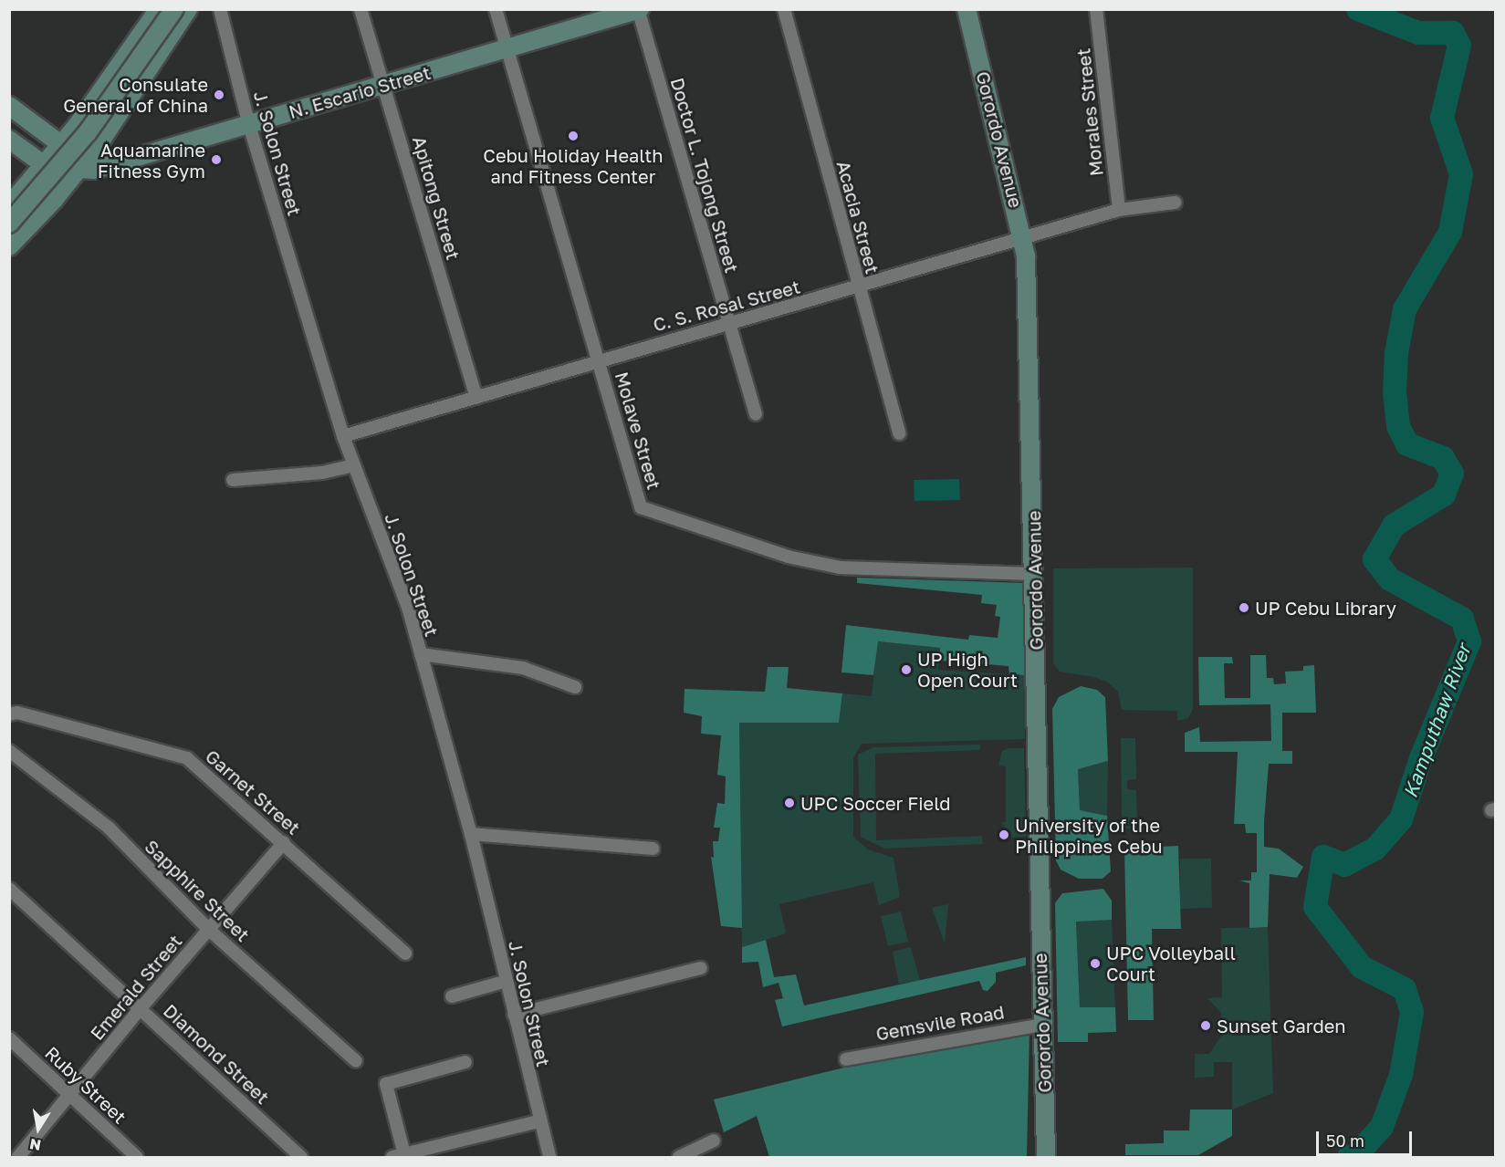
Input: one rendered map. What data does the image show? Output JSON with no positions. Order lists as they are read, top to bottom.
{
  "streets": {
    "main road": ["N. Escario Street", "Gorordo Avenue"],
    "street": [
      "Morales Street",
      "J. Solon Street",
      "Doctor L. Tojong Street",
      "Apitong Street",
      "Acacia Street",
      "C. S. Rosal Street",
      "Molave Street",
      "Garnet Street",
      "Sapphire Street",
      "Emerald Street",
      "Gemsvile Road",
      "Diamond Street",
      "Ruby Street"
    ]
  },
  "crossings": [
    ["N. Escario Street", "J. Solon Street"],
    ["N. Escario Street", "Doctor L. Tojong Street"],
    ["N. Escario Street", "Apitong Street"],
    ["N. Escario Street", "Molave Street"],
    ["Morales Street", "C. S. Rosal Street"],
    ["Gorordo Avenue", "C. S. Rosal Street"],
    ["Gorordo Avenue", "Molave Street"],
    ["Gorordo Avenue", "Gemsvile Road"],
    ["J. Solon Street", "C. S. Rosal Street"],
    ["Doctor L. Tojong Street", "C. S. Rosal Street"],
    ["Apitong Street", "C. S. Rosal Street"],
    ["Acacia Street", "C. S. Rosal Street"],
    ["C. S. Rosal Street", "Molave Street"],
    ["Garnet Street", "Emerald Street"],
    ["Sapphire Street", "Emerald Street"],
    ["Emerald Street", "Diamond Street"],
    ["Emerald Street", "Ruby Street"]
  ],
  "water": ["Kamputhaw River"],
  "places": [
    "Consulate General of China",
    "Cebu Holiday Health and Fitness Center",
    "Aquamarine Fitness Gym",
    "UP Cebu Library",
    "UP High Open Court",
    "UPC Soccer Field",
    "University of the Philippines Cebu",
    "UPC Volleyball Court",
    "Sunset Garden"
  ],
  "scale_bar": "50 m",
  "north": "bottom"
}
